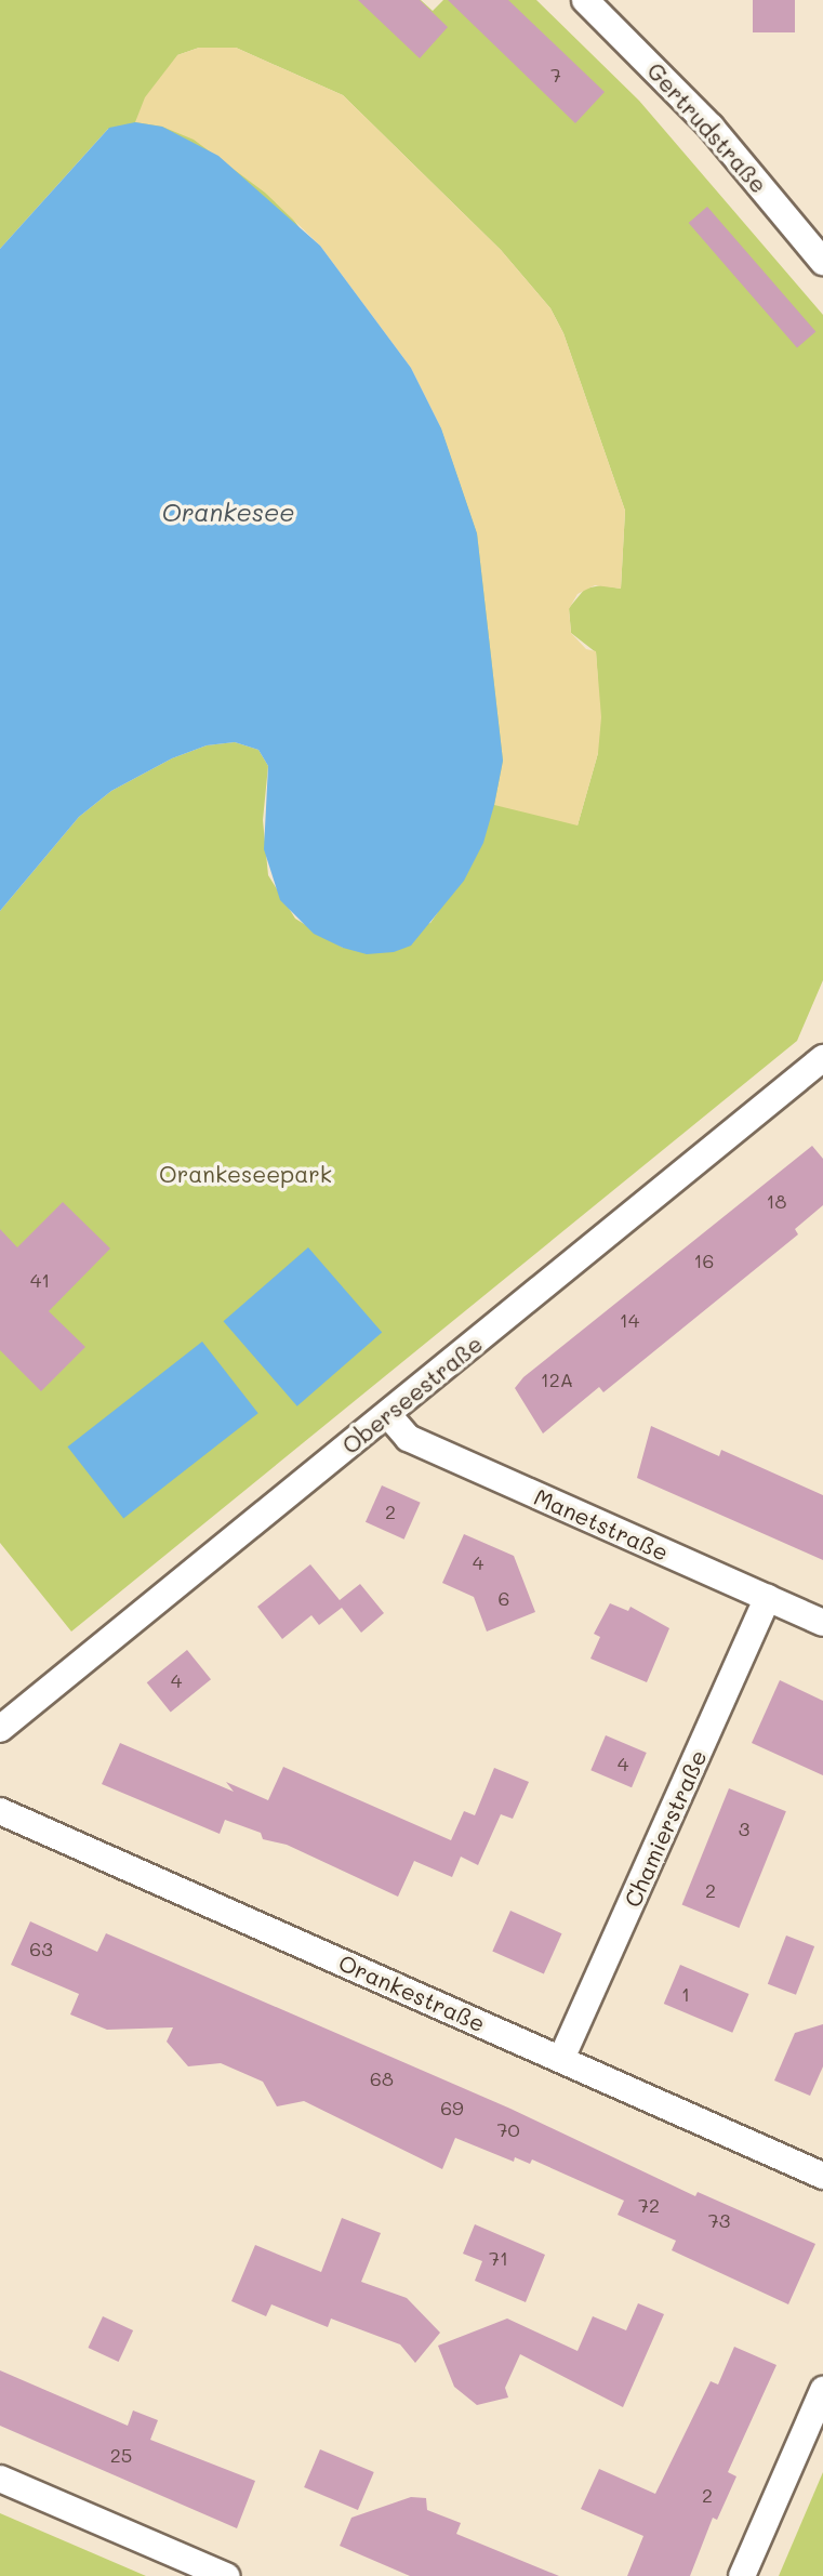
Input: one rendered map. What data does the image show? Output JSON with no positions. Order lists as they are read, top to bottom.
{
  "streets": {
    "street": [
      "Gertrudstraße",
      "Oberseestraße",
      "Manetstraße",
      "Chamierstraße",
      "Orankestraße"
    ]
  },
  "crossings": [
    ["Oberseestraße", "Manetstraße"],
    ["Manetstraße", "Chamierstraße"],
    ["Chamierstraße", "Orankestraße"]
  ],
  "water": ["Orankesee"],
  "parks": ["Orankeseepark"],
  "house_numbers": [
    "7",
    "18",
    "16",
    "41",
    "14",
    "12A",
    "2",
    "4",
    "6",
    "4",
    "4",
    "3",
    "2",
    "63",
    "1",
    "68",
    "69",
    "70",
    "72",
    "73",
    "71",
    "25",
    "2"
  ]
}
